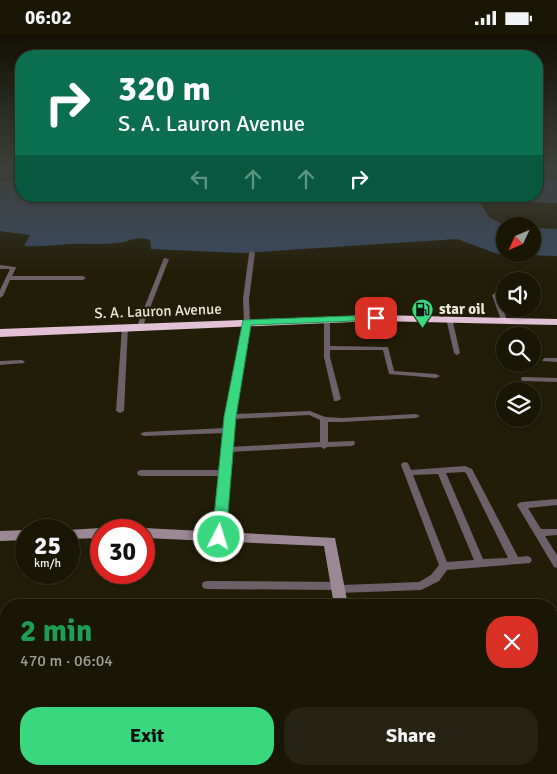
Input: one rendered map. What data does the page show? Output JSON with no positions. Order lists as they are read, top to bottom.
{
  "streets": {
    "highway": ["S. A. Lauron Avenue"]
  },
  "places": {
    "fuel station": ["star oil"]
  },
  "north": "bottom left",
  "page": {
    "status": "06:02",
    "turn": ["320 m", "S. A. Lauron Avenue"],
    "speed": "25 km/h",
    "limit": "30",
    "heading": ["2 min", "470 m · 06:04"],
    "buttons": ["Exit", "Share"]
  }
}
